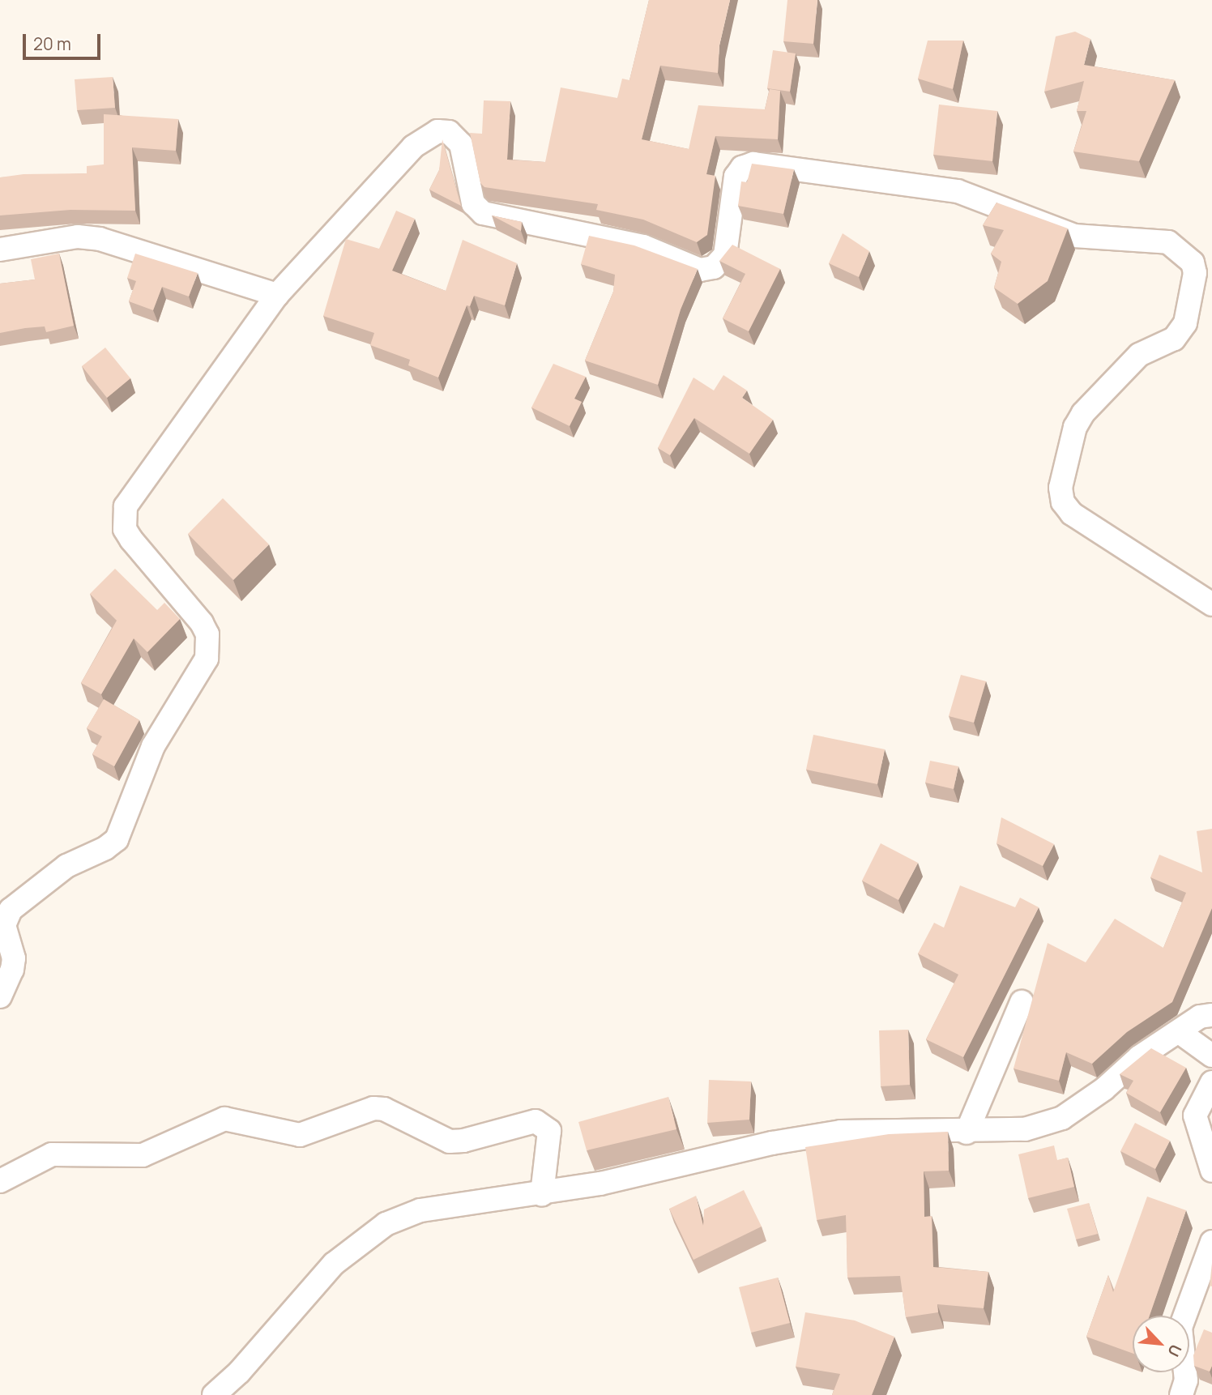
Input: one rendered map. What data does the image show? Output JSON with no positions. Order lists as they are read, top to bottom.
{
  "scale_bar": "20 m",
  "north": "bottom right"
}
